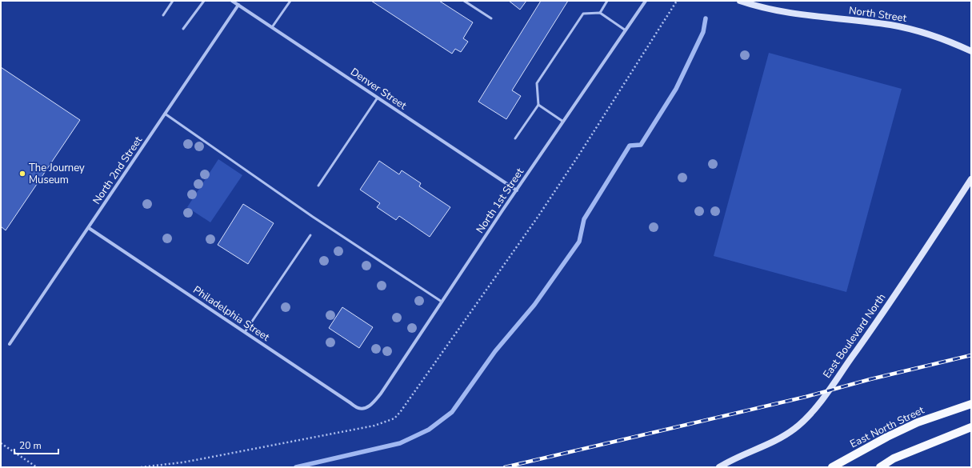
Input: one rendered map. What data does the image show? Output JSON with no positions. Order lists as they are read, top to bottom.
{
  "streets": {
    "main road": ["East North Street"],
    "street": [
      "North Street",
      "Denver Street",
      "North 2nd Street",
      "North 1st Street",
      "Philadelphia Street",
      "East Boulevard North"
    ]
  },
  "crossings": [
    ["Denver Street", "North 2nd Street"],
    ["Denver Street", "North 1st Street"],
    ["North 2nd Street", "Philadelphia Street"],
    ["North 1st Street", "Philadelphia Street"]
  ],
  "places": ["The Journey Museum"],
  "scale_bar": "20 m"
}
